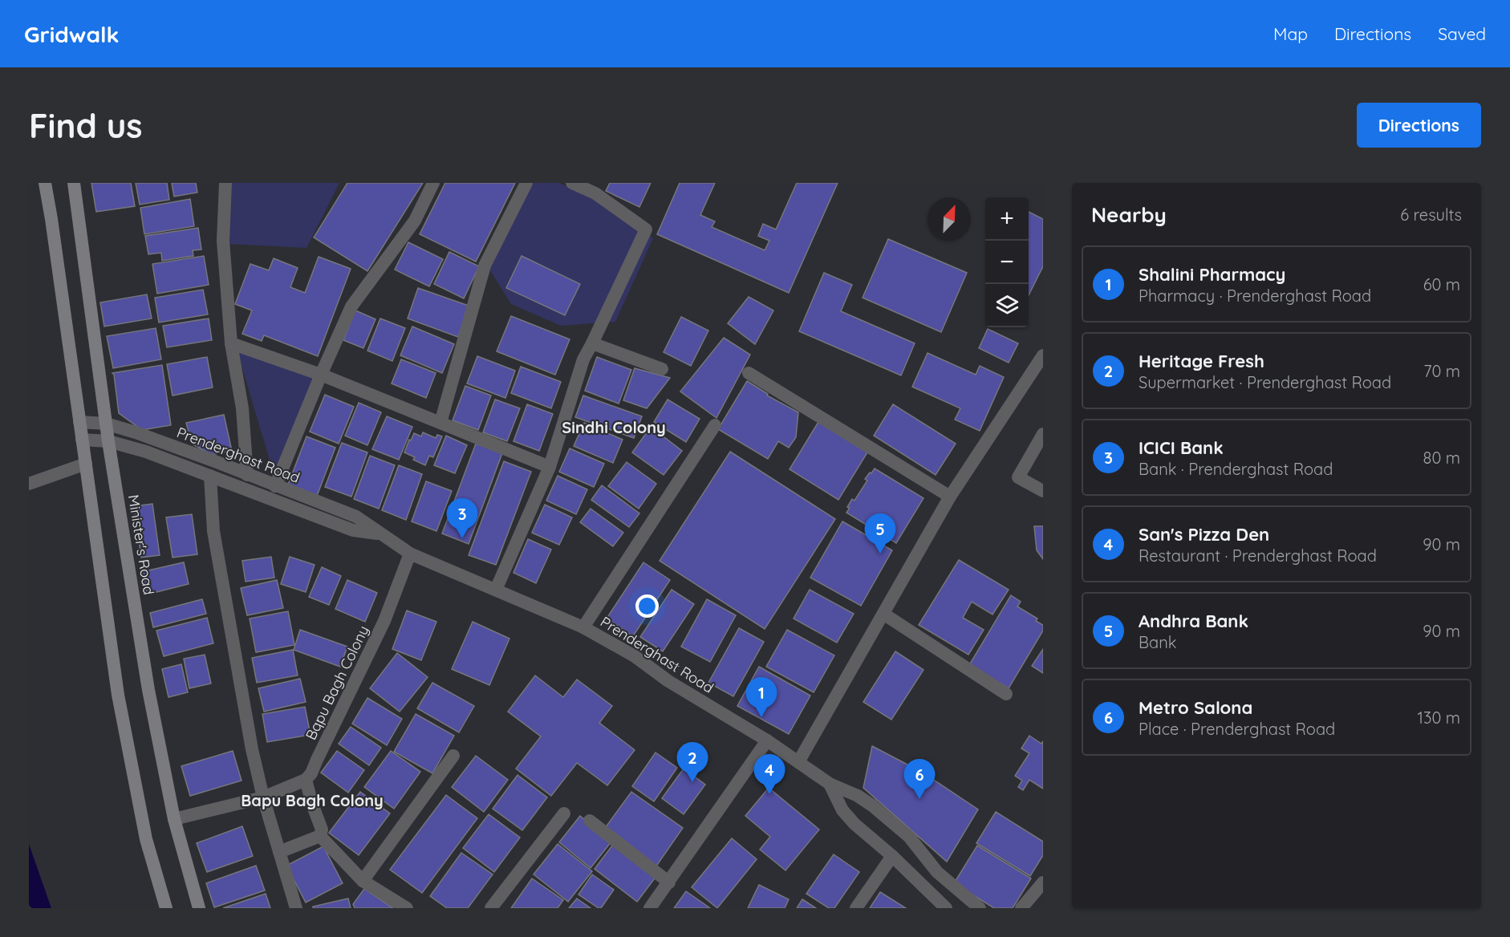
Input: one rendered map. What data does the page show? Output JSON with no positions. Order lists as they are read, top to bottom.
{
  "streets": {
    "main road": ["Minister's Road"],
    "street": ["Prenderghast Road", "Bqpu Bagh Colony"]
  },
  "crossings": [
    ["Prenderghast Road", "Minister's Road"],
    ["Prenderghast Road", "Bqpu Bagh Colony"]
  ],
  "districts": ["Sindhi Colony", "Bapu Bagh Colony"],
  "north": "top right",
  "page": {
    "header": "Gridwalk",
    "nav": ["Map", "Directions", "Saved"],
    "buttons": "Directions",
    "title": "Find us",
    "heading": ["Nearby", "6 results"],
    "map_buttons": ["+", "−"],
    "list": [
      {
        "mark": "1",
        "name": "Shalini Pharmacy",
        "note": "Pharmacy · Prenderghast Road",
        "value": "60 m"
      },
      {
        "mark": "2",
        "name": "Heritage Fresh",
        "note": "Supermarket · Prenderghast Road",
        "value": "70 m"
      },
      {
        "mark": "3",
        "name": "ICICI Bank",
        "note": "Bank · Prenderghast Road",
        "value": "80 m"
      },
      {
        "mark": "4",
        "name": "San's Pizza Den",
        "note": "Restaurant · Prenderghast Road",
        "value": "90 m"
      },
      {
        "mark": "5",
        "name": "Andhra Bank",
        "note": "Bank",
        "value": "90 m"
      },
      {
        "mark": "6",
        "name": "Metro Salona",
        "note": "Place · Prenderghast Road",
        "value": "130 m"
      }
    ],
    "pins": [
      "3",
      "5",
      "1",
      "2",
      "4",
      "6"
    ]
  }
}
